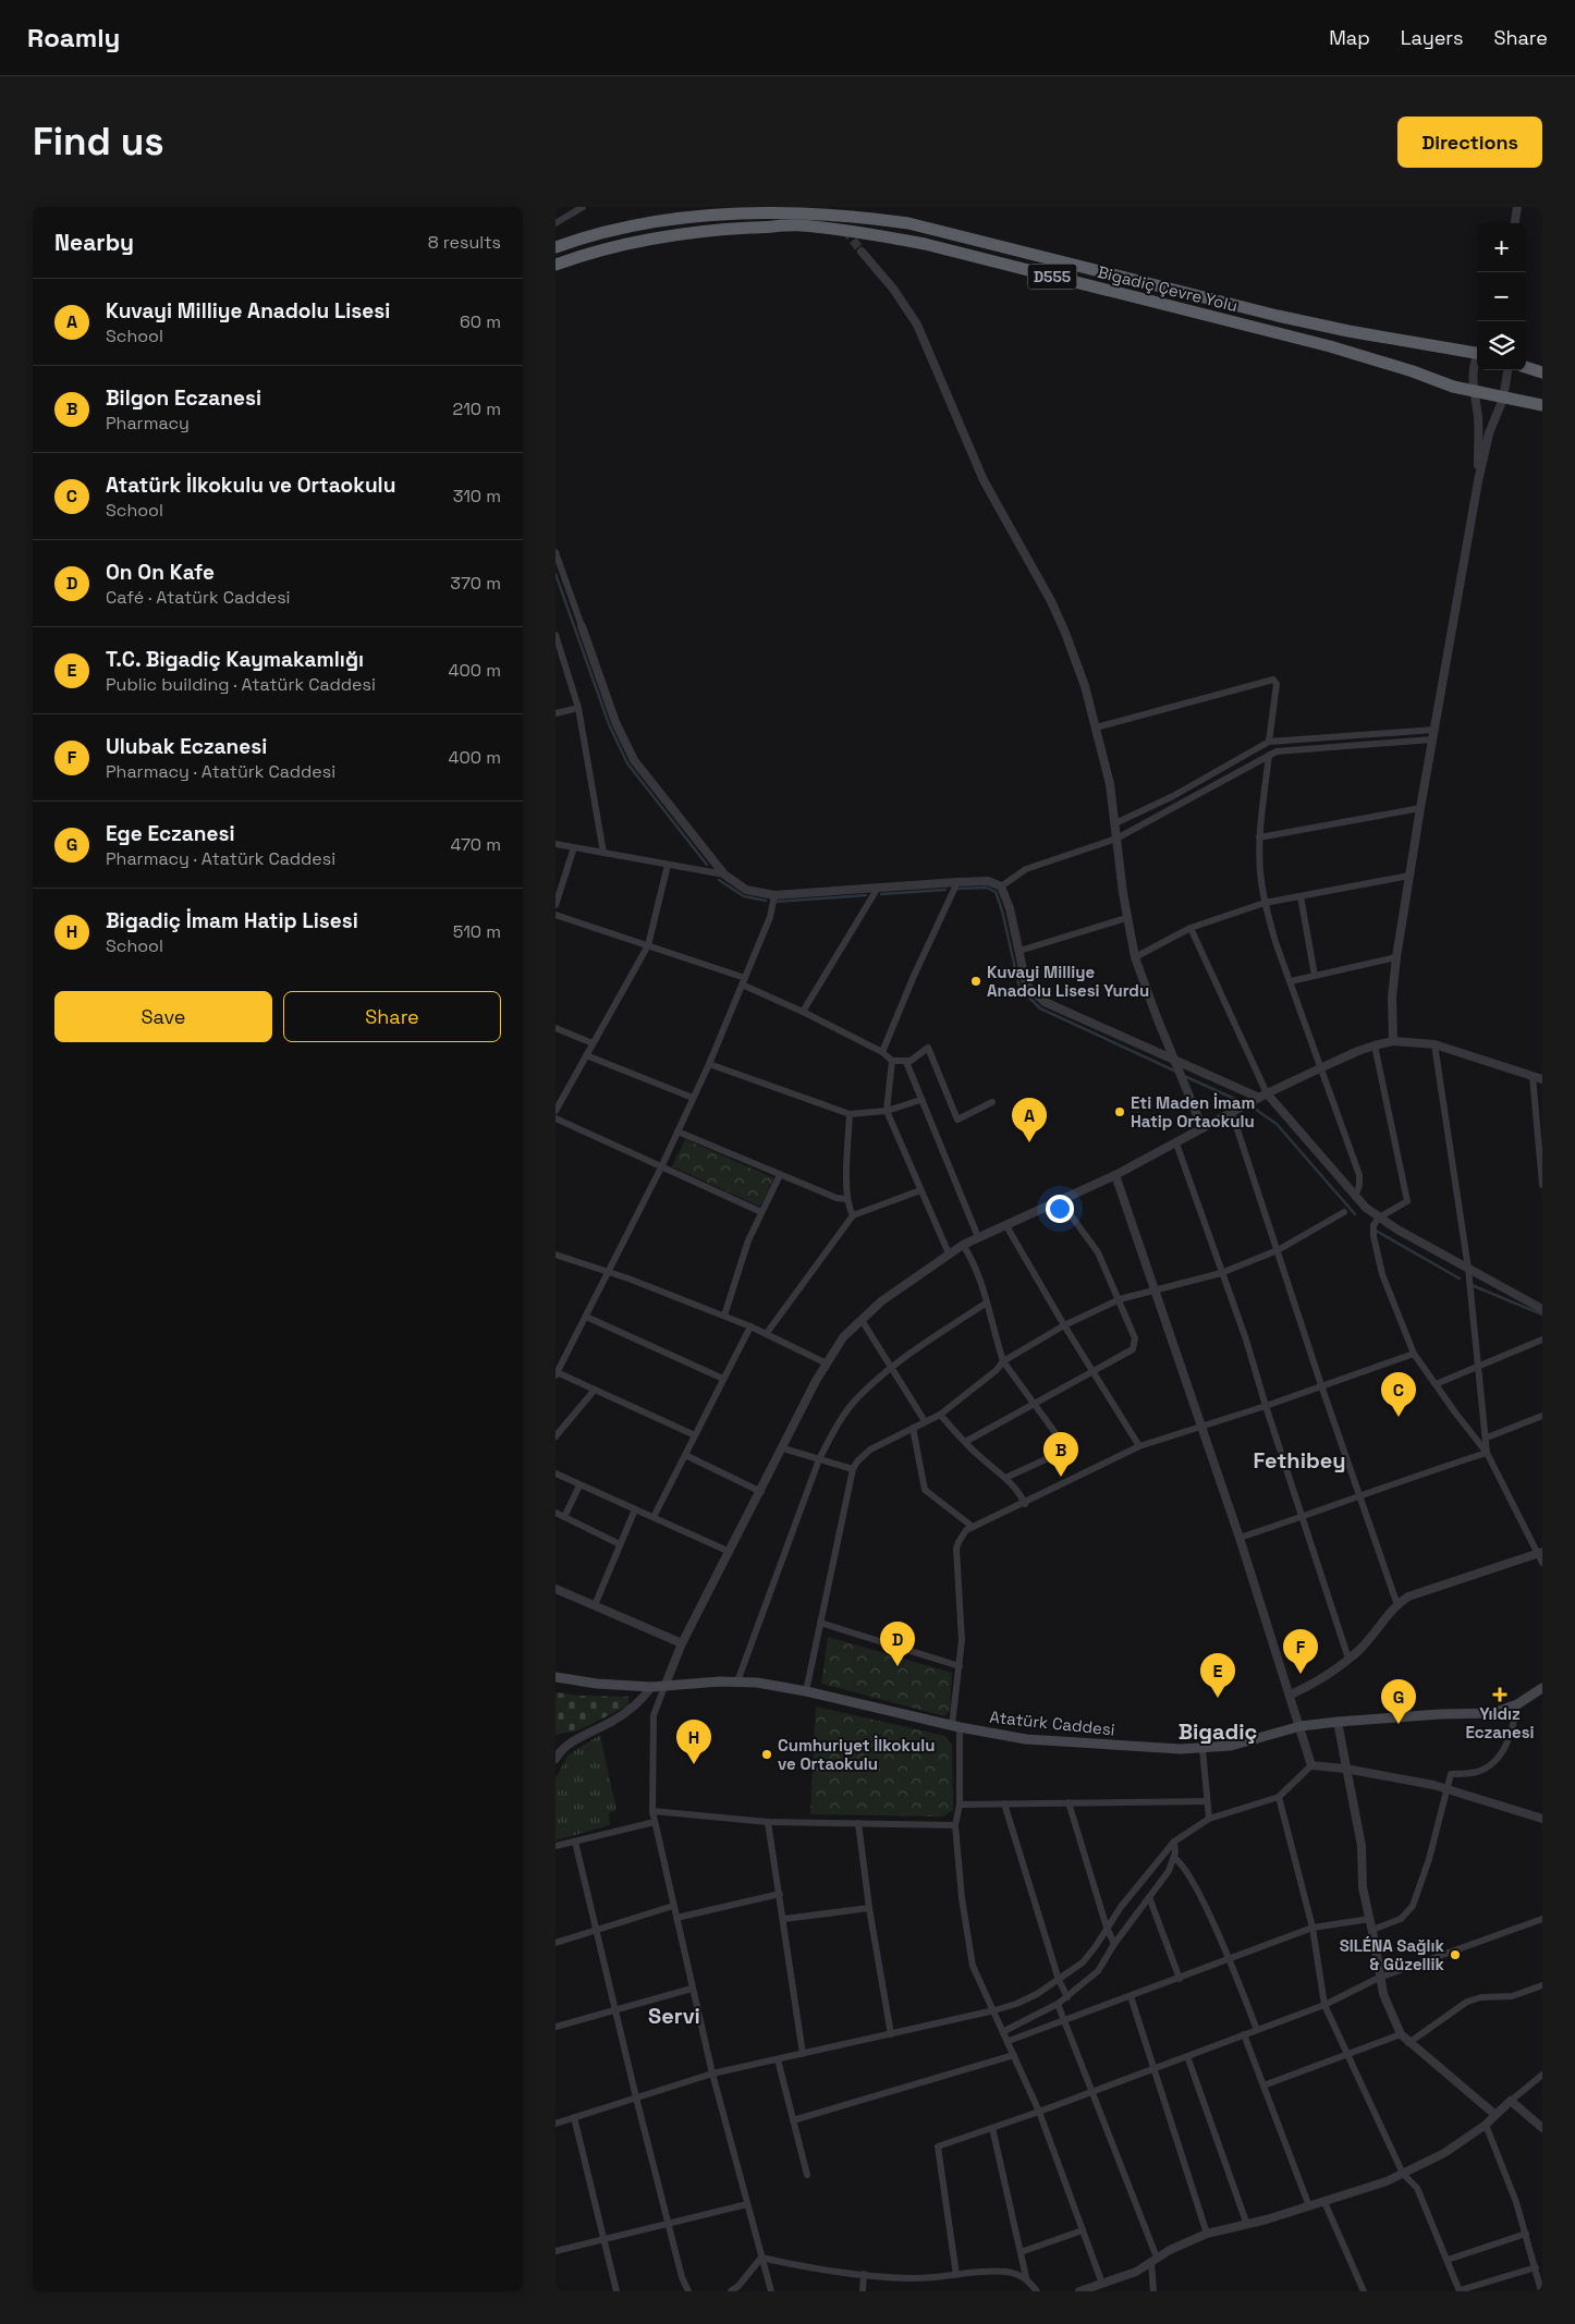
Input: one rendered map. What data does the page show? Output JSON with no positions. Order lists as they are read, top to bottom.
{
  "streets": {
    "highway": ["D555", "Bigadiç Çevre Yolu"],
    "main road": ["Atatürk Caddesi"]
  },
  "districts": ["Fethibey", "Bigadiç", "Servi"],
  "places": {
    "other": [
      "Kuvayi Milliye Anadolu Lisesi Yurdu",
      "Eti Maden İmam Hatip Ortaokulu",
      "Cumhuriyet İlkokulu ve Ortaokulu",
      "SILÉNA Sağlık & Güzellik"
    ],
    "health": ["Yıldız Eczanesi"]
  },
  "page": {
    "header": "Roamly",
    "nav": ["Map", "Layers", "Share"],
    "buttons": [
      "Directions",
      ["Save", "Share"]
    ],
    "title": "Find us",
    "heading": ["Nearby", "8 results"],
    "map_buttons": ["+", "−"],
    "list": [
      {
        "mark": "A",
        "name": "Kuvayi Milliye Anadolu Lisesi",
        "note": "School",
        "value": "60 m"
      },
      {
        "mark": "B",
        "name": "Bilgon Eczanesi",
        "note": "Pharmacy",
        "value": "210 m"
      },
      {
        "mark": "C",
        "name": "Atatürk İlkokulu ve Ortaokulu",
        "note": "School",
        "value": "310 m"
      },
      {
        "mark": "D",
        "name": "On On Kafe",
        "note": "Café · Atatürk Caddesi",
        "value": "370 m"
      },
      {
        "mark": "E",
        "name": "T.C. Bigadiç Kaymakamlığı",
        "note": "Public building · Atatürk Caddesi",
        "value": "400 m"
      },
      {
        "mark": "F",
        "name": "Ulubak Eczanesi",
        "note": "Pharmacy · Atatürk Caddesi",
        "value": "400 m"
      },
      {
        "mark": "G",
        "name": "Ege Eczanesi",
        "note": "Pharmacy · Atatürk Caddesi",
        "value": "470 m"
      },
      {
        "mark": "H",
        "name": "Bigadiç İmam Hatip Lisesi",
        "note": "School",
        "value": "510 m"
      }
    ],
    "pins": [
      "A",
      "C",
      "B",
      "D",
      "F",
      "E",
      "G",
      "H"
    ]
  }
}
